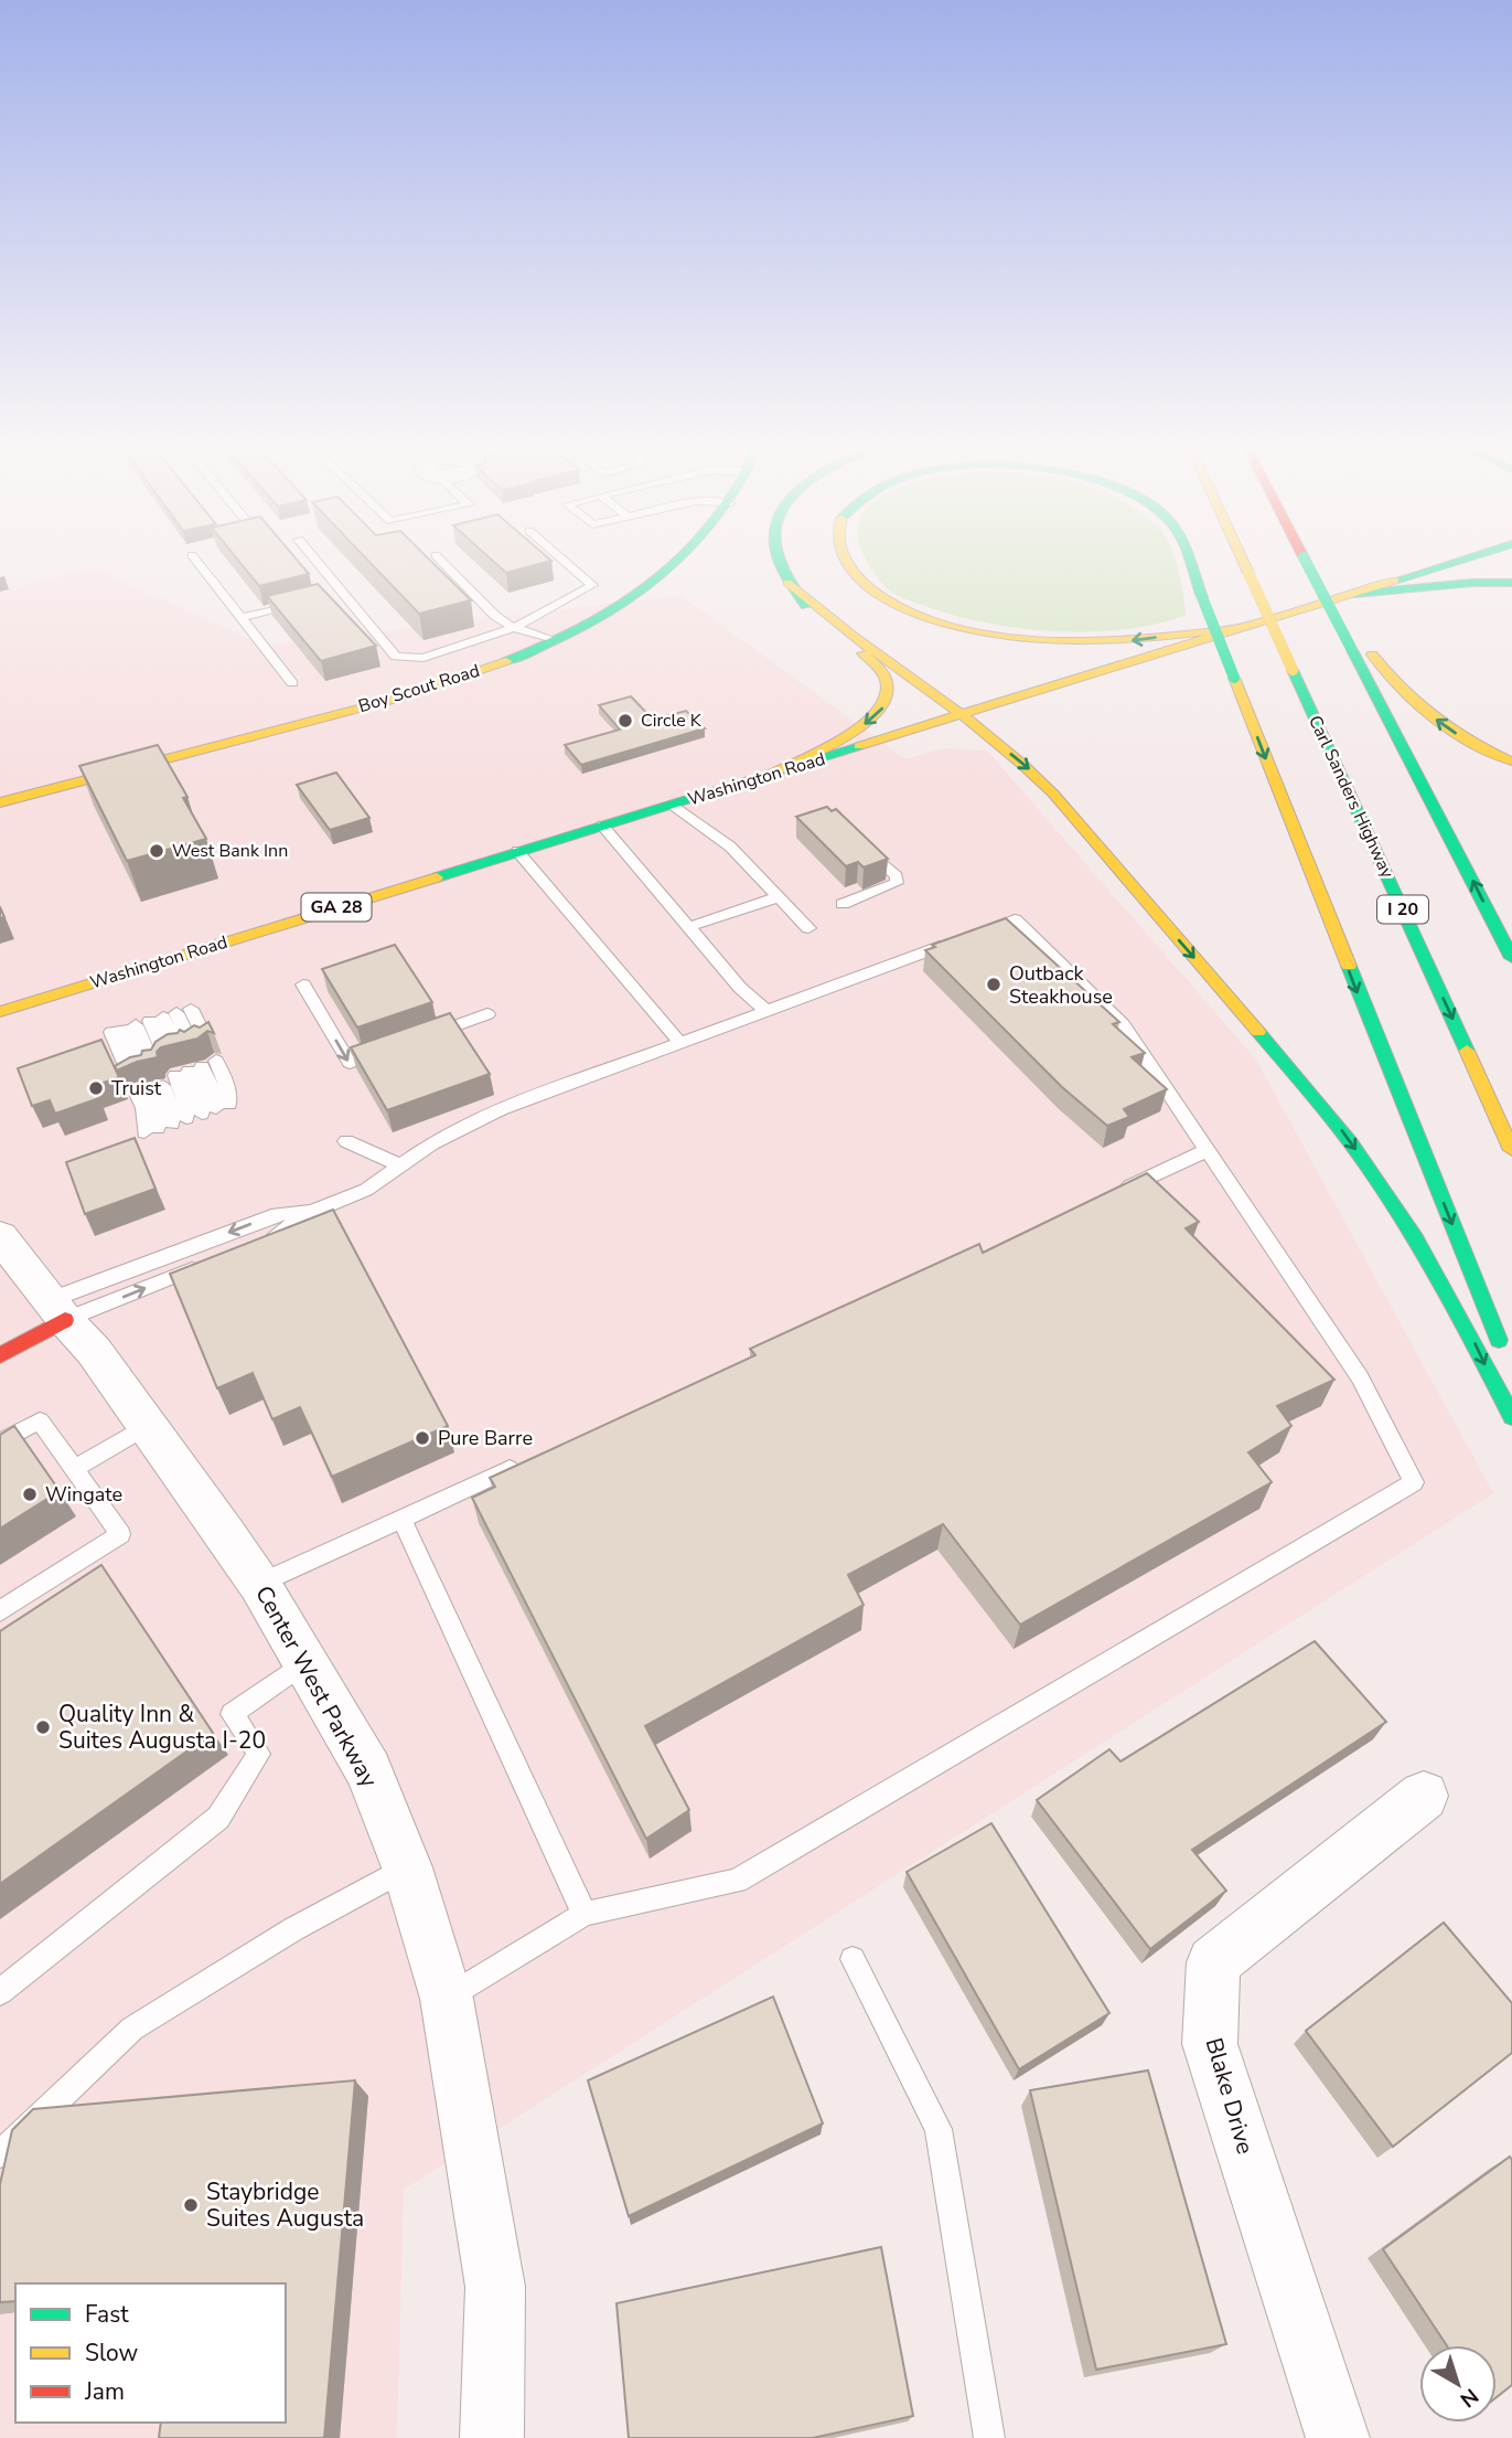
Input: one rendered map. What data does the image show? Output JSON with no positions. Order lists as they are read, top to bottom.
{
  "streets": {
    "main road": [
      "Boy Scout Road",
      "Washington Road",
      "Carl Sanders Highway",
      "GA 28",
      "I 20"
    ],
    "street": ["Center West Parkway", "Blake Drive"]
  },
  "places": [
    "Circle K",
    "West Bank Inn",
    "Outback Steakhouse",
    "Truist",
    "Pure Barre",
    "Wingate",
    "Quality Inn & Suites Augusta I-20",
    "Staybridge Suites Augusta"
  ],
  "legend": ["Fast", "Slow", "Jam"],
  "north": "bottom right"
}
